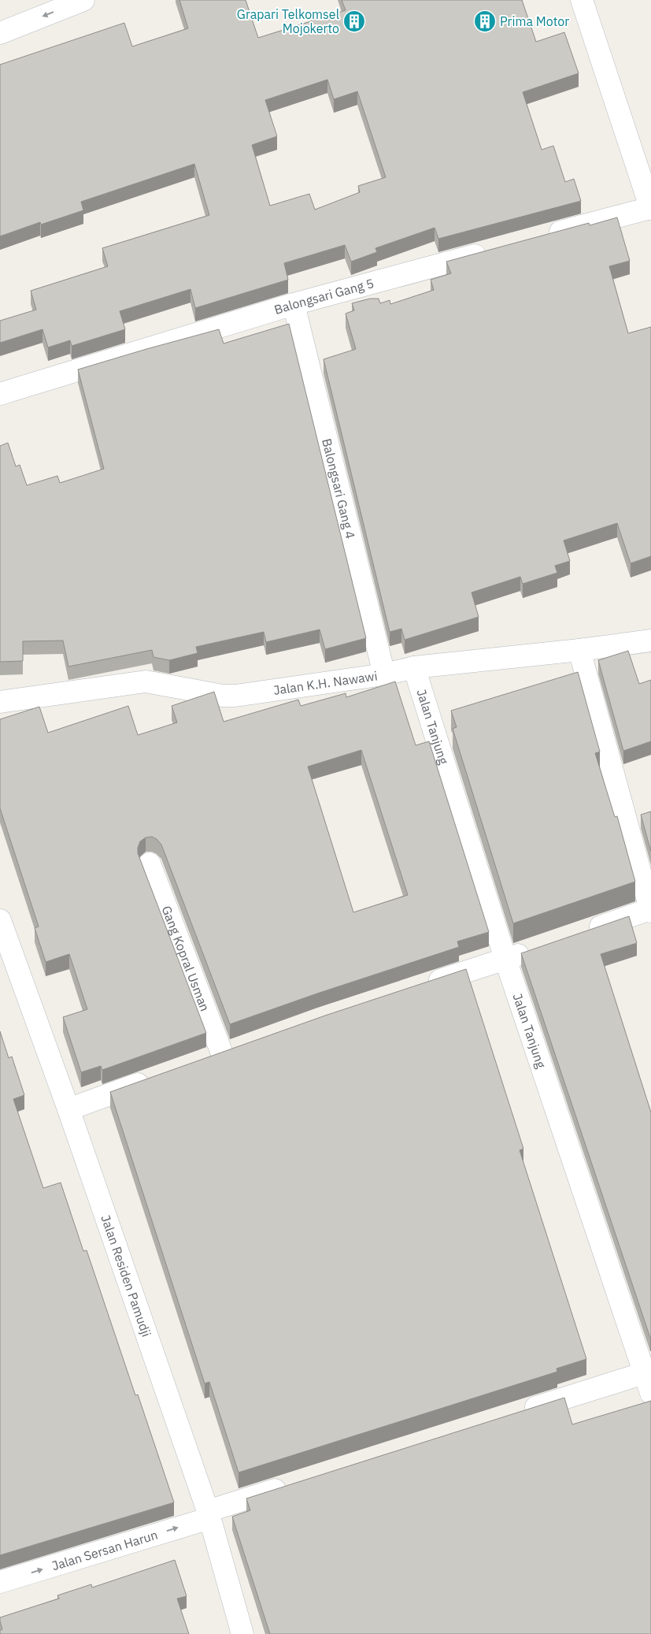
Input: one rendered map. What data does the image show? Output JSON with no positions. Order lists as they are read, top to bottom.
{
  "streets": {
    "street": [
      "Balongsari Gang 5",
      "Balongsari Gang 4",
      "Jalan K.H. Nawawi",
      "Jalan Tanjung",
      "Gang Kopral Usman",
      "Jalan Residen Pamudji",
      "Jalan Sersan Harun"
    ]
  },
  "crossings": [
    ["Balongsari Gang 5", "Balongsari Gang 4"],
    ["Balongsari Gang 4", "Jalan K.H. Nawawi"],
    ["Jalan K.H. Nawawi", "Jalan Tanjung"],
    ["Jalan Residen Pamudji", "Jalan Sersan Harun"]
  ],
  "one_way": ["Jalan Sersan Harun"],
  "places": {
    "building": ["Grapari Telkomsel Mojokerto", "Prima Motor"]
  }
}
